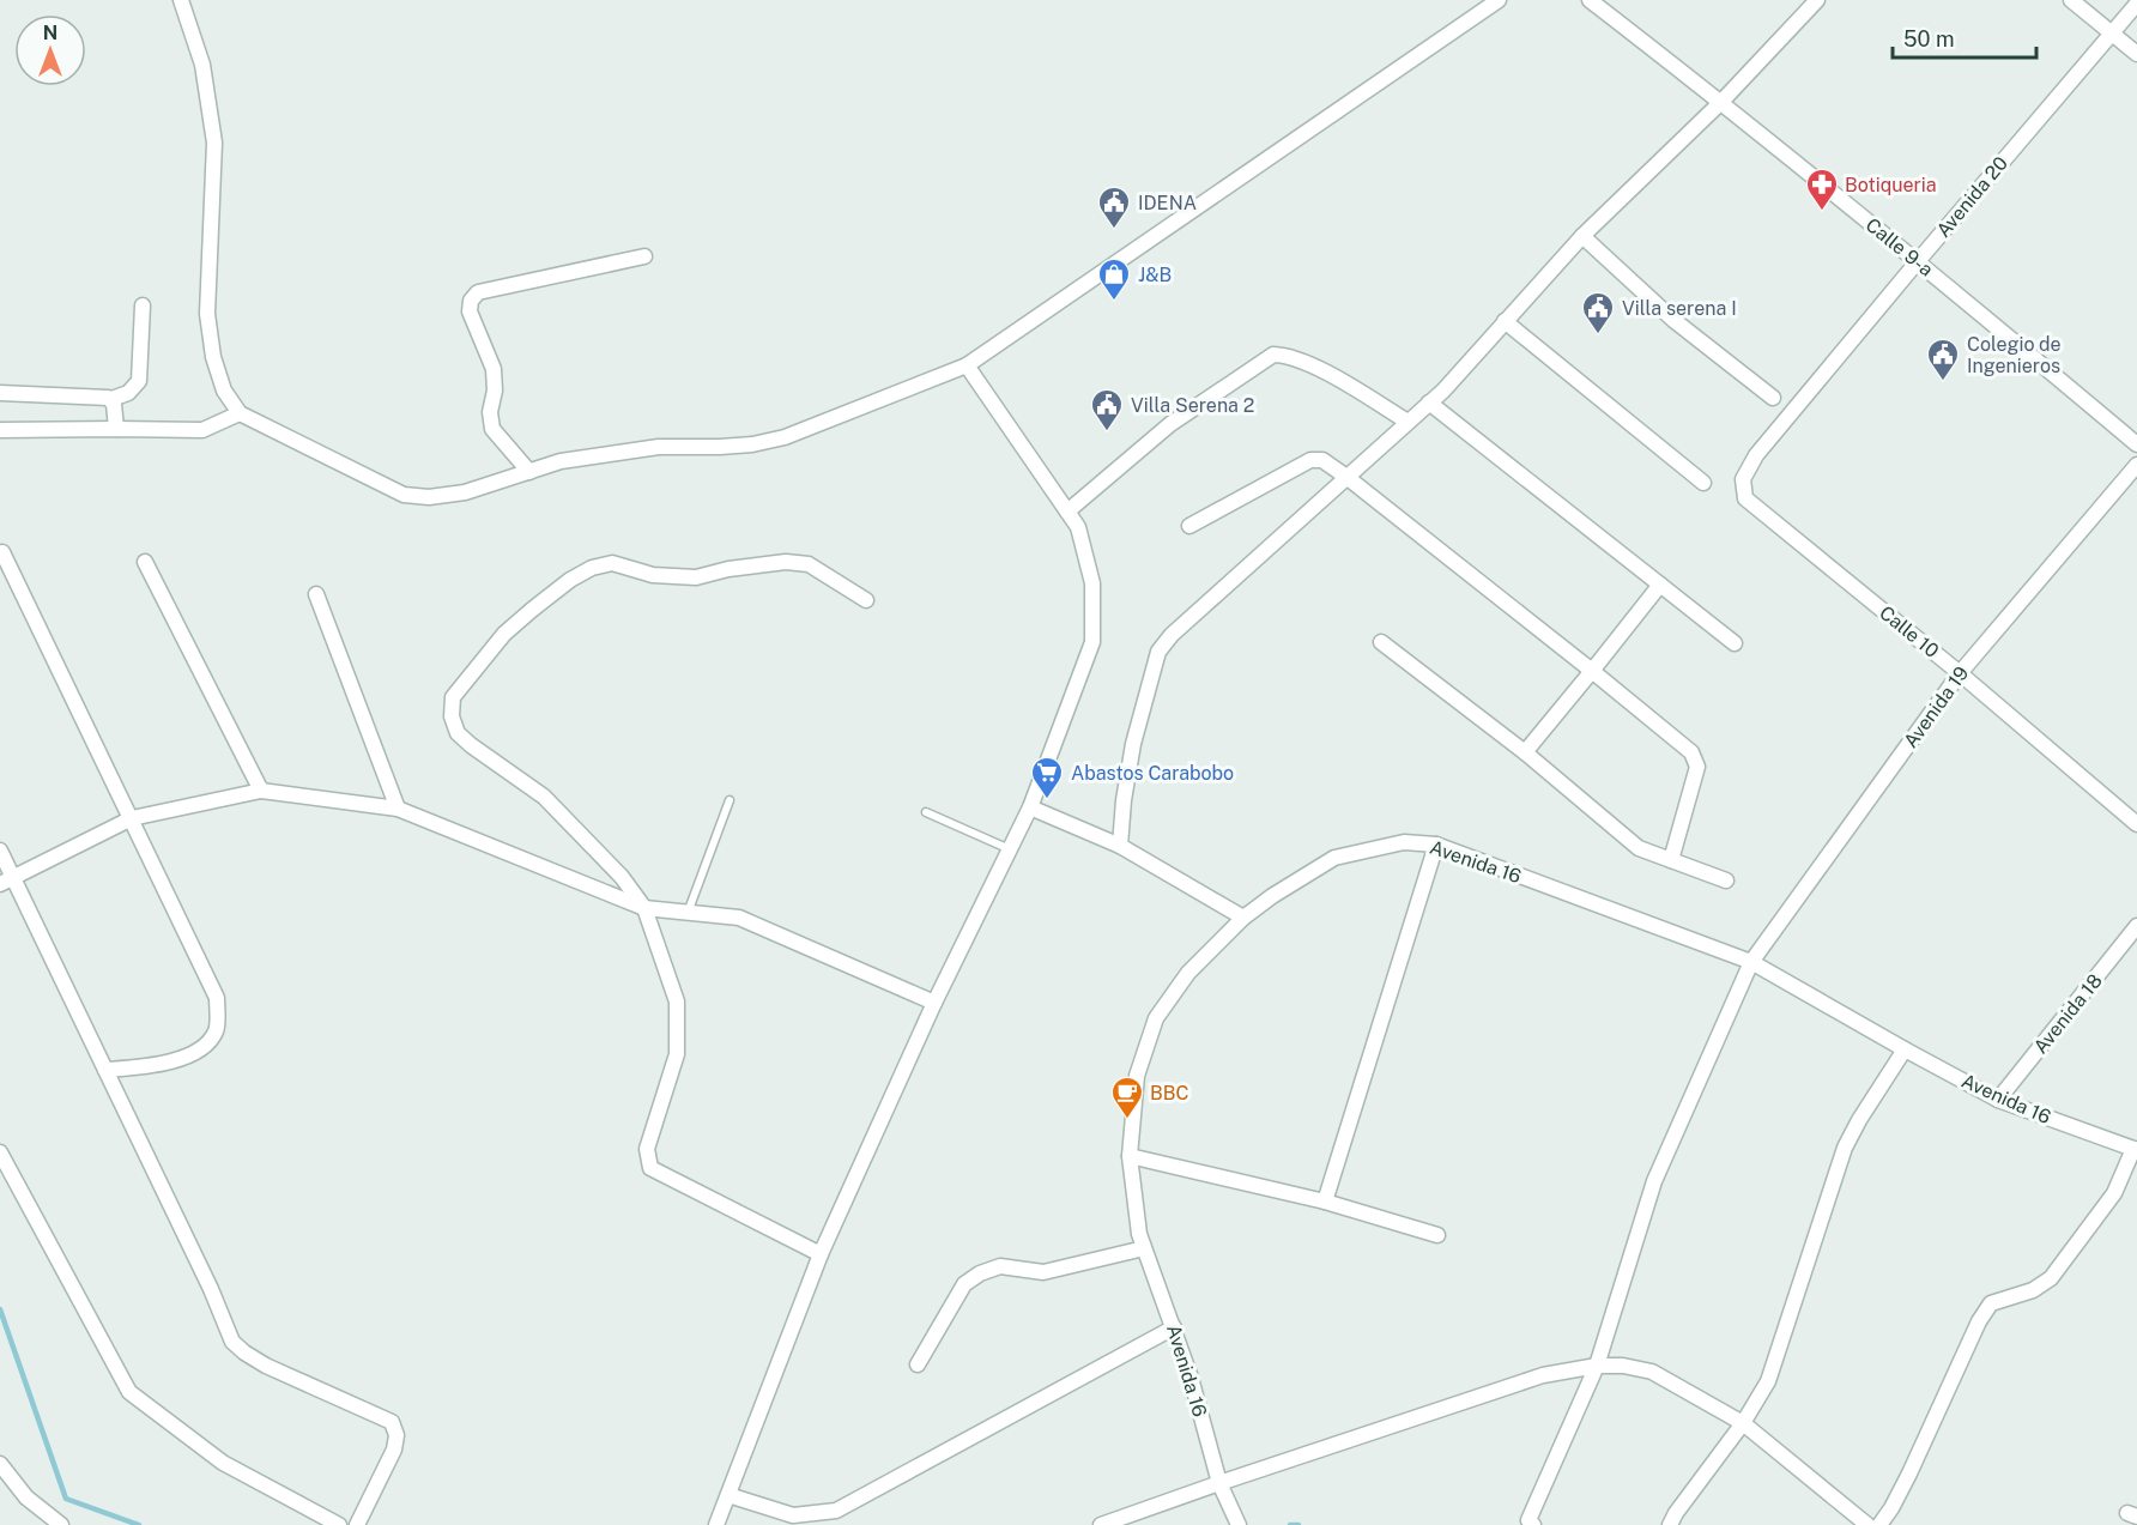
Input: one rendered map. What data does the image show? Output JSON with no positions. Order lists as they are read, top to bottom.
{
  "streets": {
    "street": [
      "Avenida 20",
      "Calle 9-a",
      "Calle 10",
      "Avenida 19",
      "Avenida 16",
      "Avenida 18"
    ]
  },
  "crossings": [
    ["Avenida 20", "Calle 9-a"],
    ["Avenida 20", "Calle 10"],
    ["Calle 10", "Avenida 19"],
    ["Avenida 19", "Avenida 16"],
    ["Avenida 16", "Avenida 18"]
  ],
  "places": {
    "pharmacy": ["Botiqueria"],
    "public building": [
      "IDENA",
      "Villa serena I",
      "Colegio de Ingenieros",
      "Villa Serena 2"
    ],
    "shop": ["J&B"],
    "supermarket": ["Abastos Carabobo"],
    "cafe": ["BBC"]
  },
  "scale_bar": "50 m",
  "north": "top"
}
